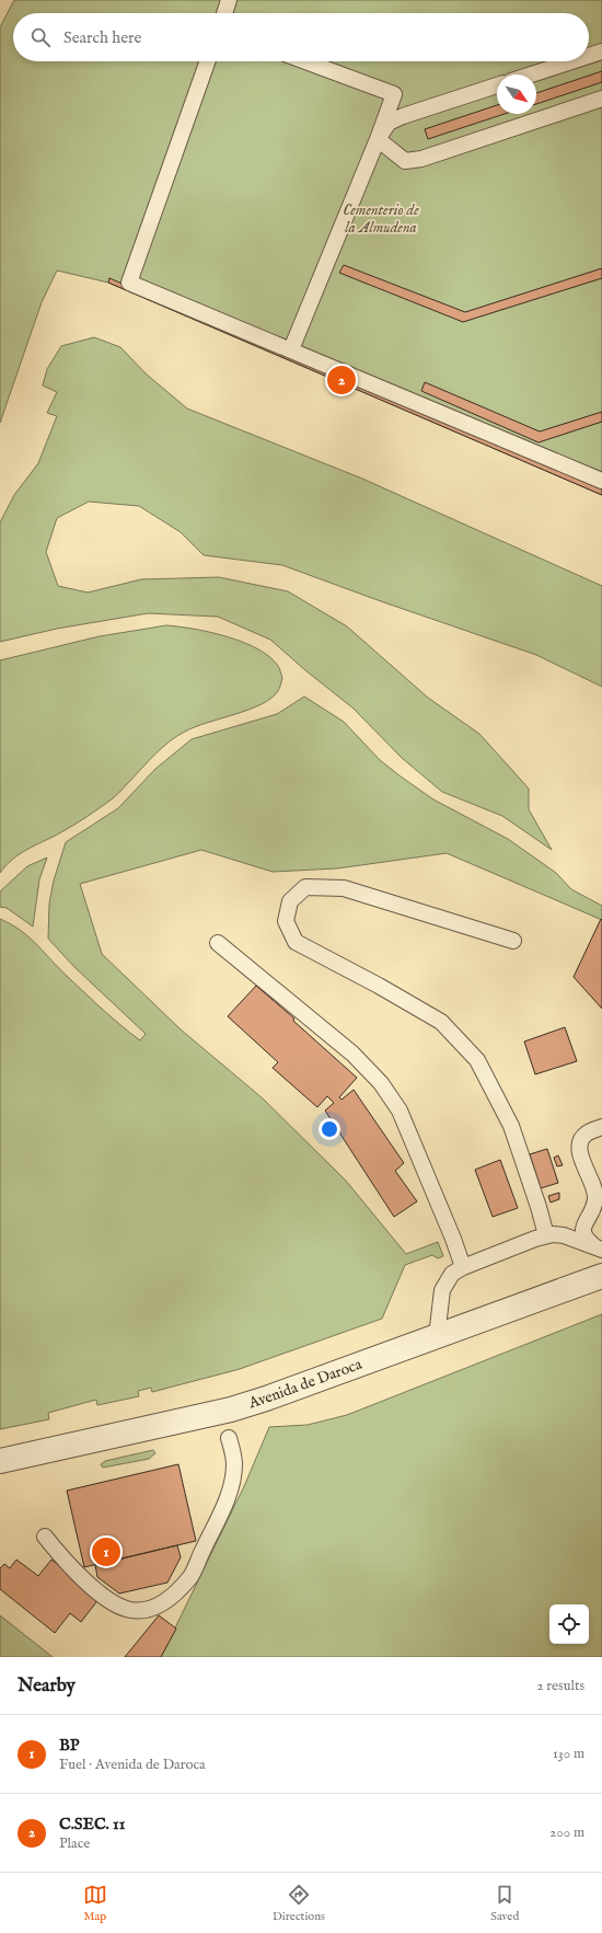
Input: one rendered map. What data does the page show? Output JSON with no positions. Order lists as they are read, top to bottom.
{
  "streets": {
    "street": ["Avenida de Daroca"]
  },
  "parks": ["Cementerio de la Almudena"],
  "north": "bottom right",
  "page": {
    "search": "Search here",
    "pins": ["2", "1"],
    "heading": ["Nearby", "2 results"],
    "list": [
      {
        "mark": "1",
        "name": "BP",
        "note": "Fuel · Avenida de Daroca",
        "value": "130 m"
      },
      {
        "mark": "2",
        "name": "C.SEC. 11",
        "note": "Place",
        "value": "200 m"
      }
    ],
    "nav": ["Map", "Directions", "Saved"]
  }
}
